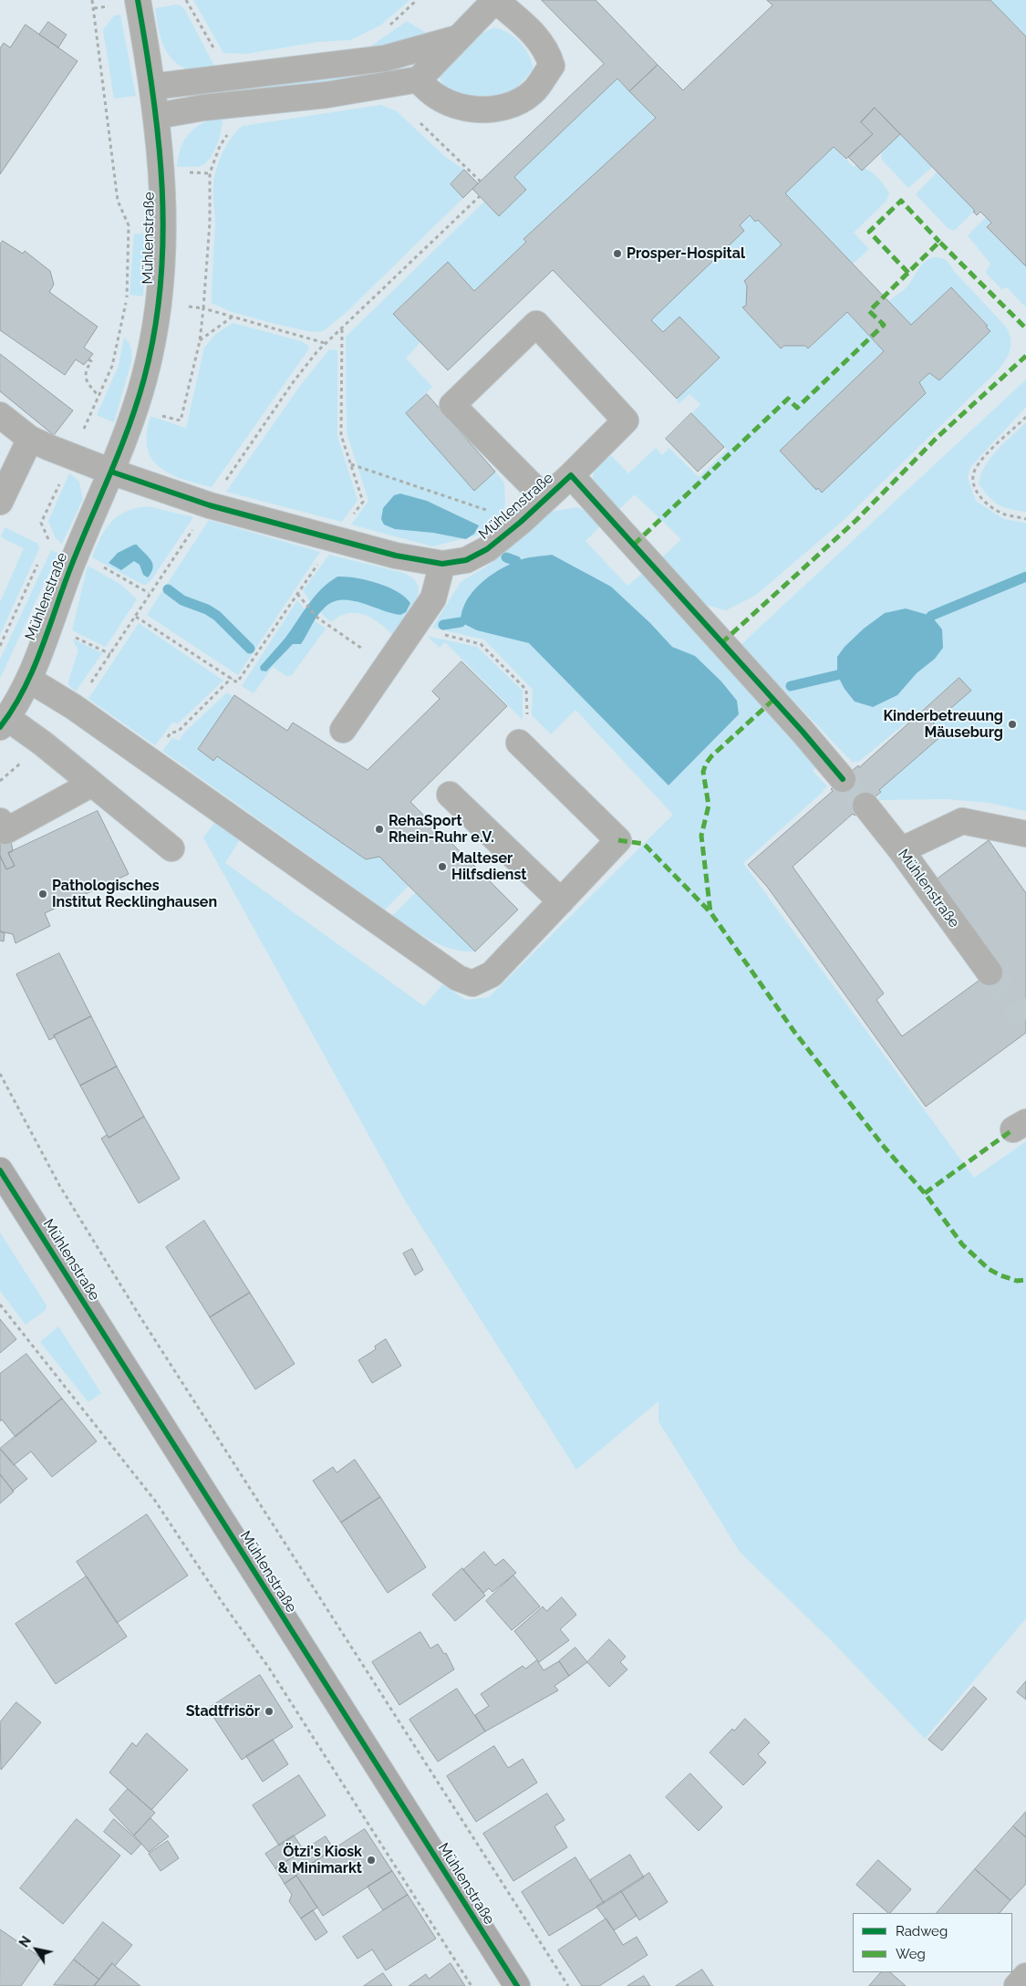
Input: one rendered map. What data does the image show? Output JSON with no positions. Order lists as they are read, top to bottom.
{
  "streets": {
    "main road": ["Mühlenstraße"]
  },
  "places": [
    "Prosper-Hospital",
    "Kinderbetreuung Mäuseburg",
    "RehaSport Rhein-Ruhr e.V.",
    "Malteser Hilfsdienst",
    "Pathologisches Institut Recklinghausen",
    "Stadtfrisör",
    "Ötzi's Kiosk & Minimarkt"
  ],
  "legend": ["Radweg", "Weg"],
  "north": "top left"
}
